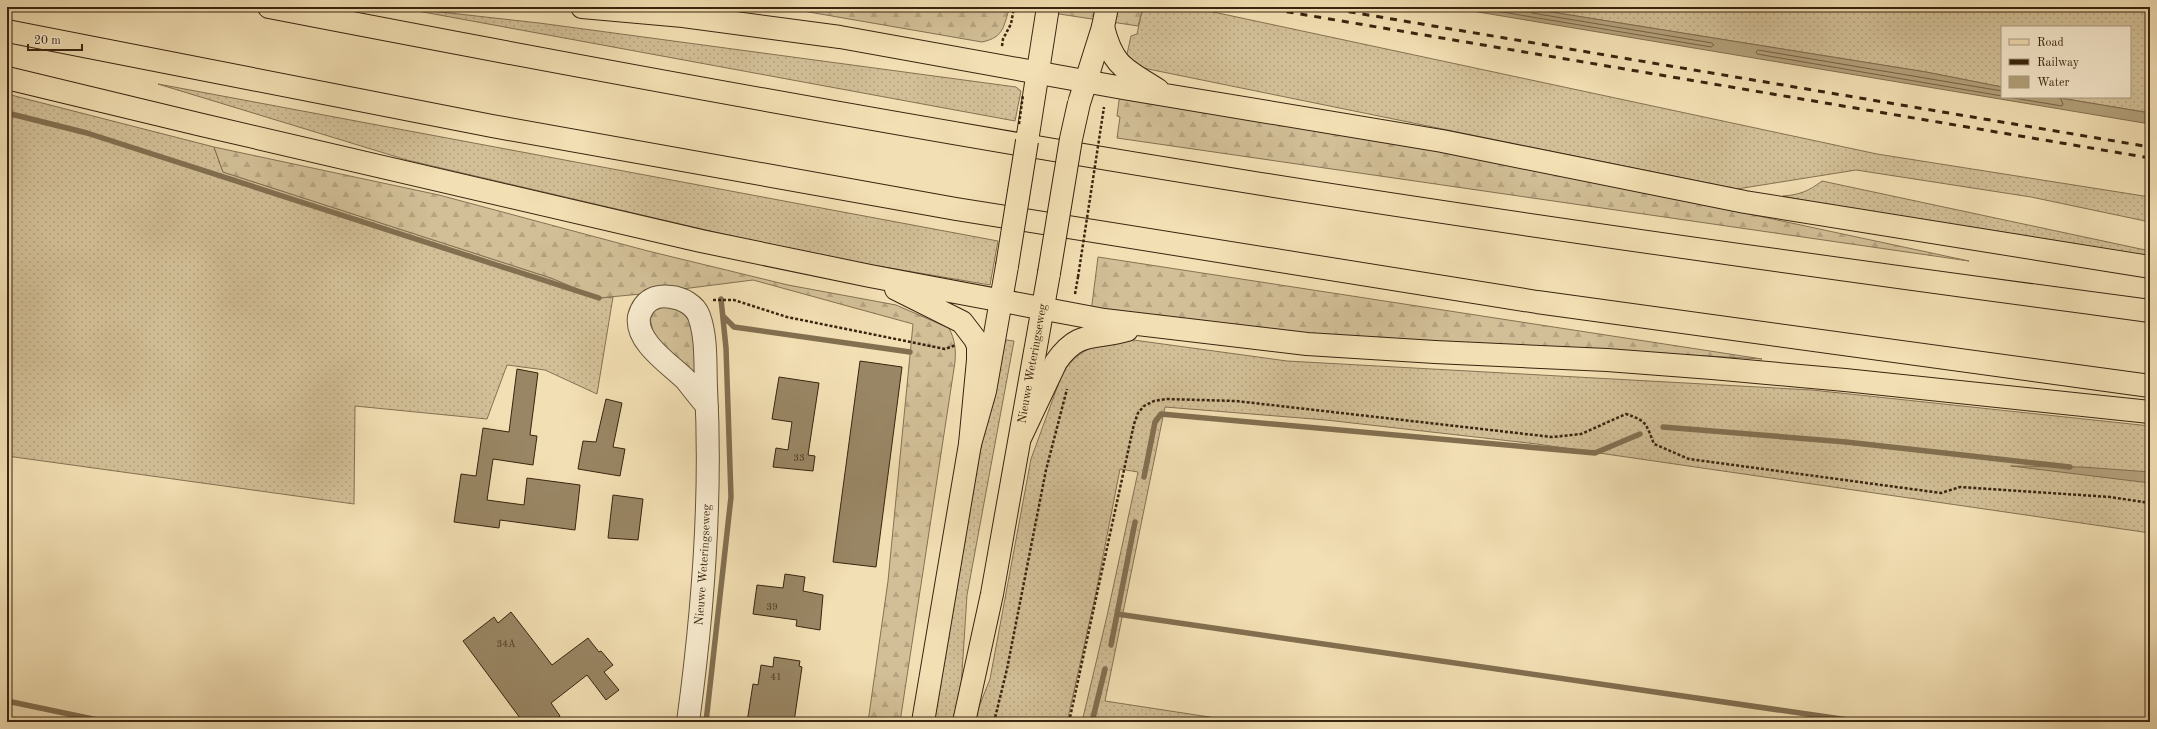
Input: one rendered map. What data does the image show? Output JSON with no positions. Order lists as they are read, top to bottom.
{
  "streets": {
    "main road": ["Nieuwe Weteringseweg"]
  },
  "house_numbers": [
    "33",
    "39",
    "34A",
    "41"
  ],
  "legend": ["Road", "Railway", "Water"],
  "scale_bar": "20 m"
}
